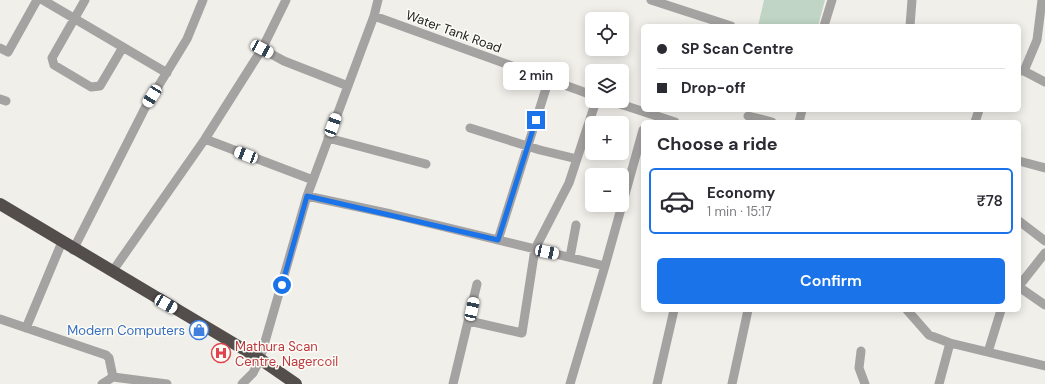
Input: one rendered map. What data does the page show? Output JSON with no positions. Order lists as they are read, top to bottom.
{
  "streets": {
    "street": ["Water Tank Road"]
  },
  "places": {
    "shop": ["Modern Computers"],
    "hospital": ["Mathura Scan Centre, Nagercoil"]
  },
  "page": {
    "map_buttons": ["+", "−"],
    "banner": ["SP Scan Centre", "Drop-off"],
    "bubble": "2 min",
    "heading": "Choose a ride",
    "list": [
      {
        "name": "Economy",
        "note": "1 min · 15:17",
        "value": "₹78"
      }
    ],
    "buttons": "Confirm"
  }
}
